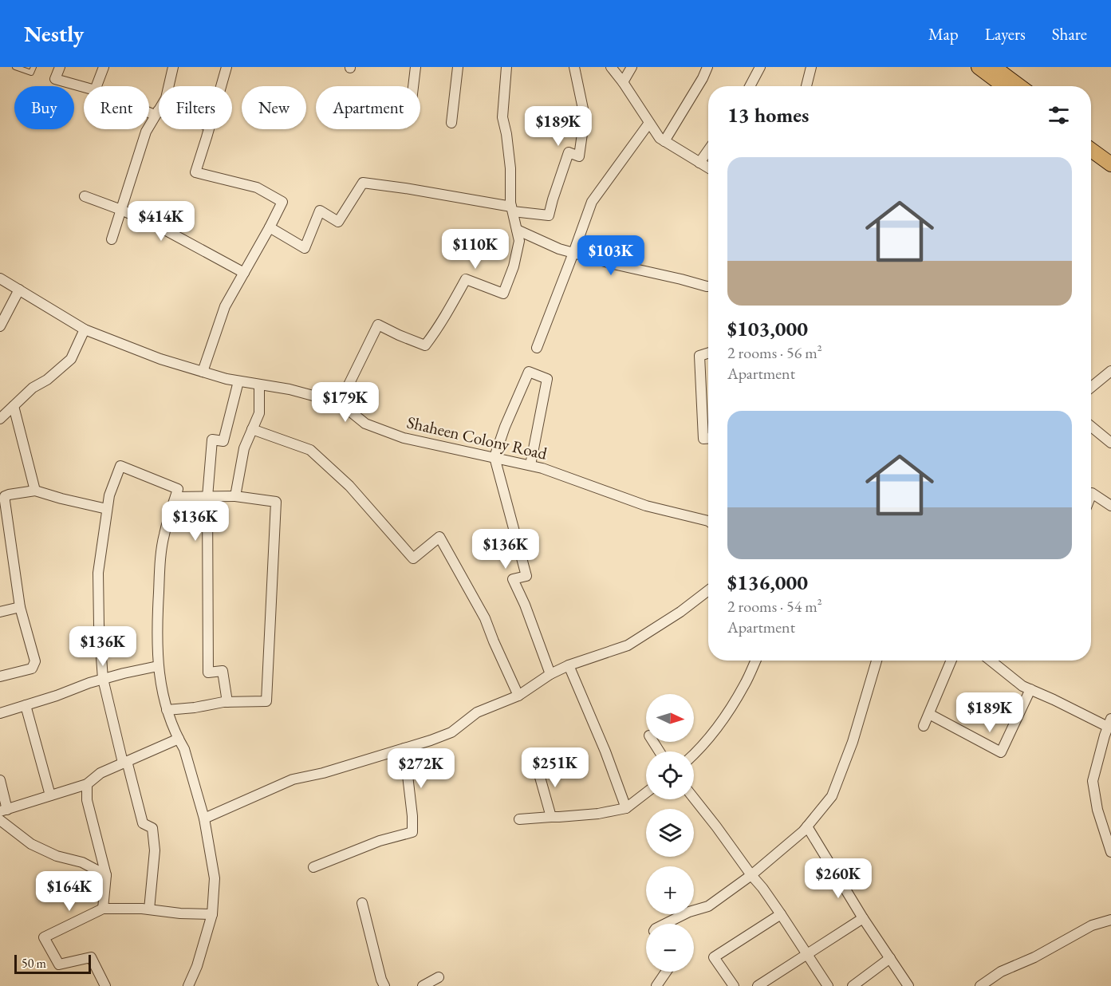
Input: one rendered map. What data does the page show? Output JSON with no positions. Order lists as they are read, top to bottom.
{
  "streets": {
    "street": ["Shaheen Colony Road"]
  },
  "scale_bar": "50 m",
  "north": "right",
  "page": {
    "header": "Nestly",
    "nav": ["Map", "Layers", "Share"],
    "chip": [
      "Buy",
      "Rent",
      "Filters",
      "New",
      "Apartment"
    ],
    "heading": "13 homes",
    "price": [
      "$189K",
      "$414K",
      "$110K",
      "$103K",
      "$179K",
      "$136K",
      "$136K",
      "$136K",
      "$189K",
      "$251K",
      "$272K",
      "$260K",
      "$164K"
    ],
    "list": [
      {
        "name": "$103,000",
        "note": "2 rooms · 56 m² · Apartment"
      },
      {
        "name": "$136,000",
        "note": "2 rooms · 54 m² · Apartment"
      }
    ],
    "map_buttons": ["+", "−"],
    "scale": "50 m"
  }
}
